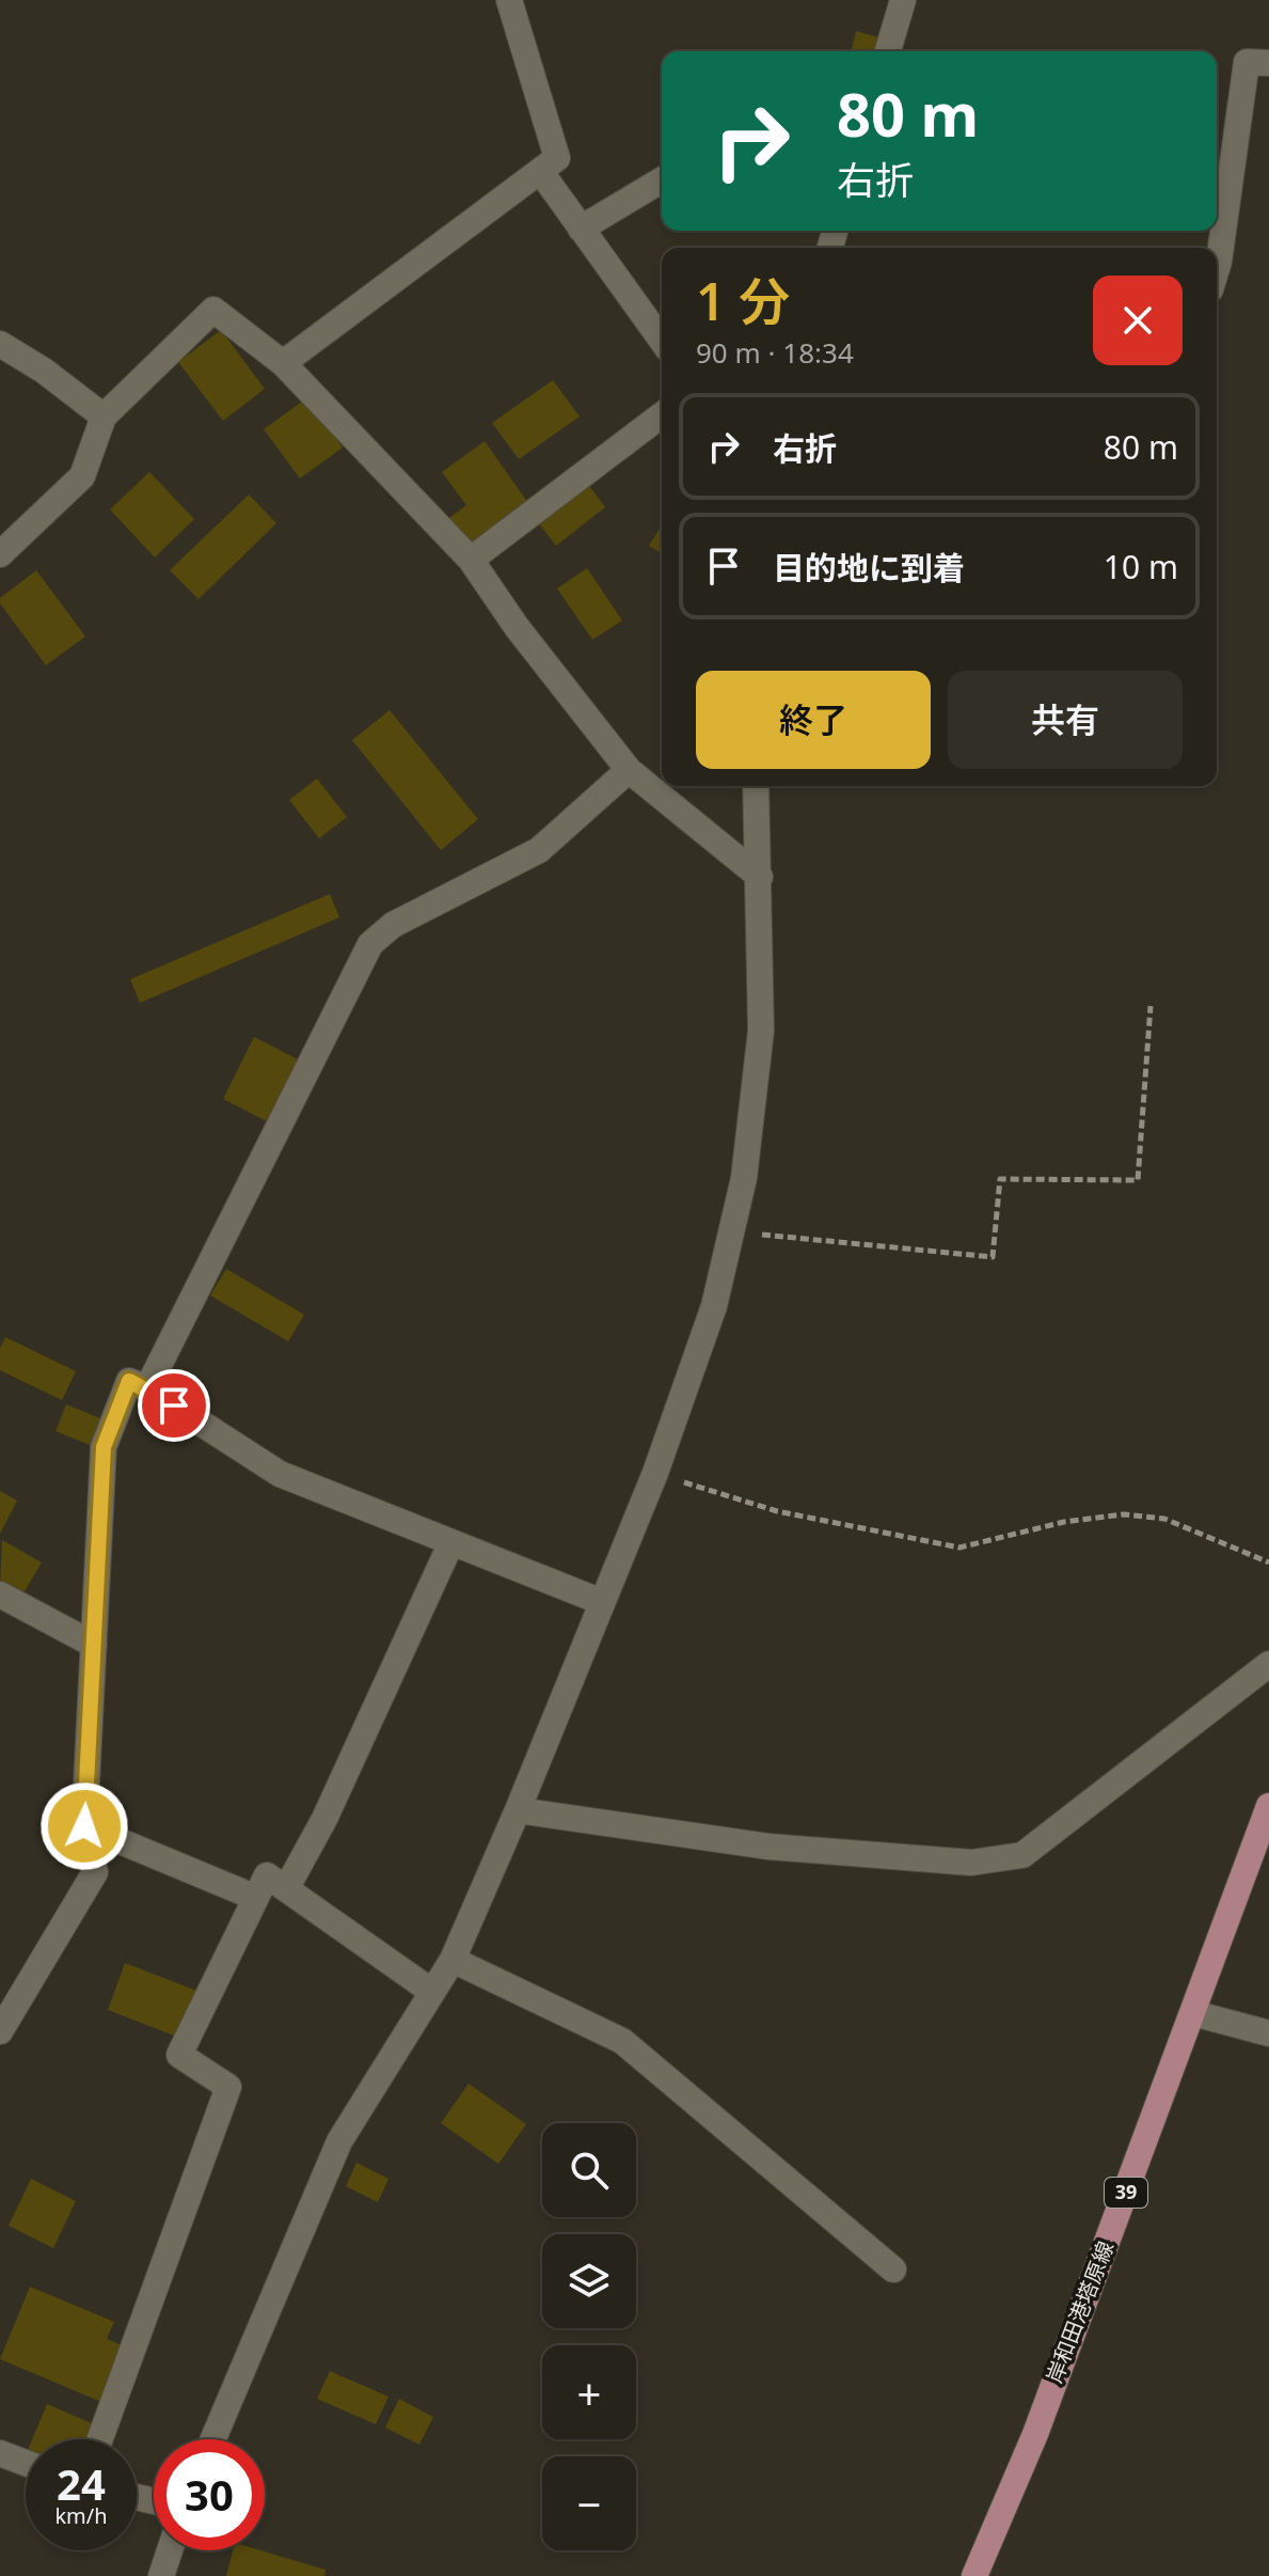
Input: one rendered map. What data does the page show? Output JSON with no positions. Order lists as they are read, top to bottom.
{
  "streets": {
    "main road": ["39", "岸和田港塔原線"]
  },
  "page": {
    "turn": ["80 m", "右折"],
    "heading": ["1 分", "90 m · 18:34"],
    "list": [
      {
        "name": "右折",
        "value": "80 m"
      },
      {
        "name": "目的地に到着",
        "value": "10 m"
      }
    ],
    "buttons": ["終了", "共有"],
    "map_buttons": ["+", "−"],
    "speed": "24 km/h",
    "limit": "30"
  }
}
